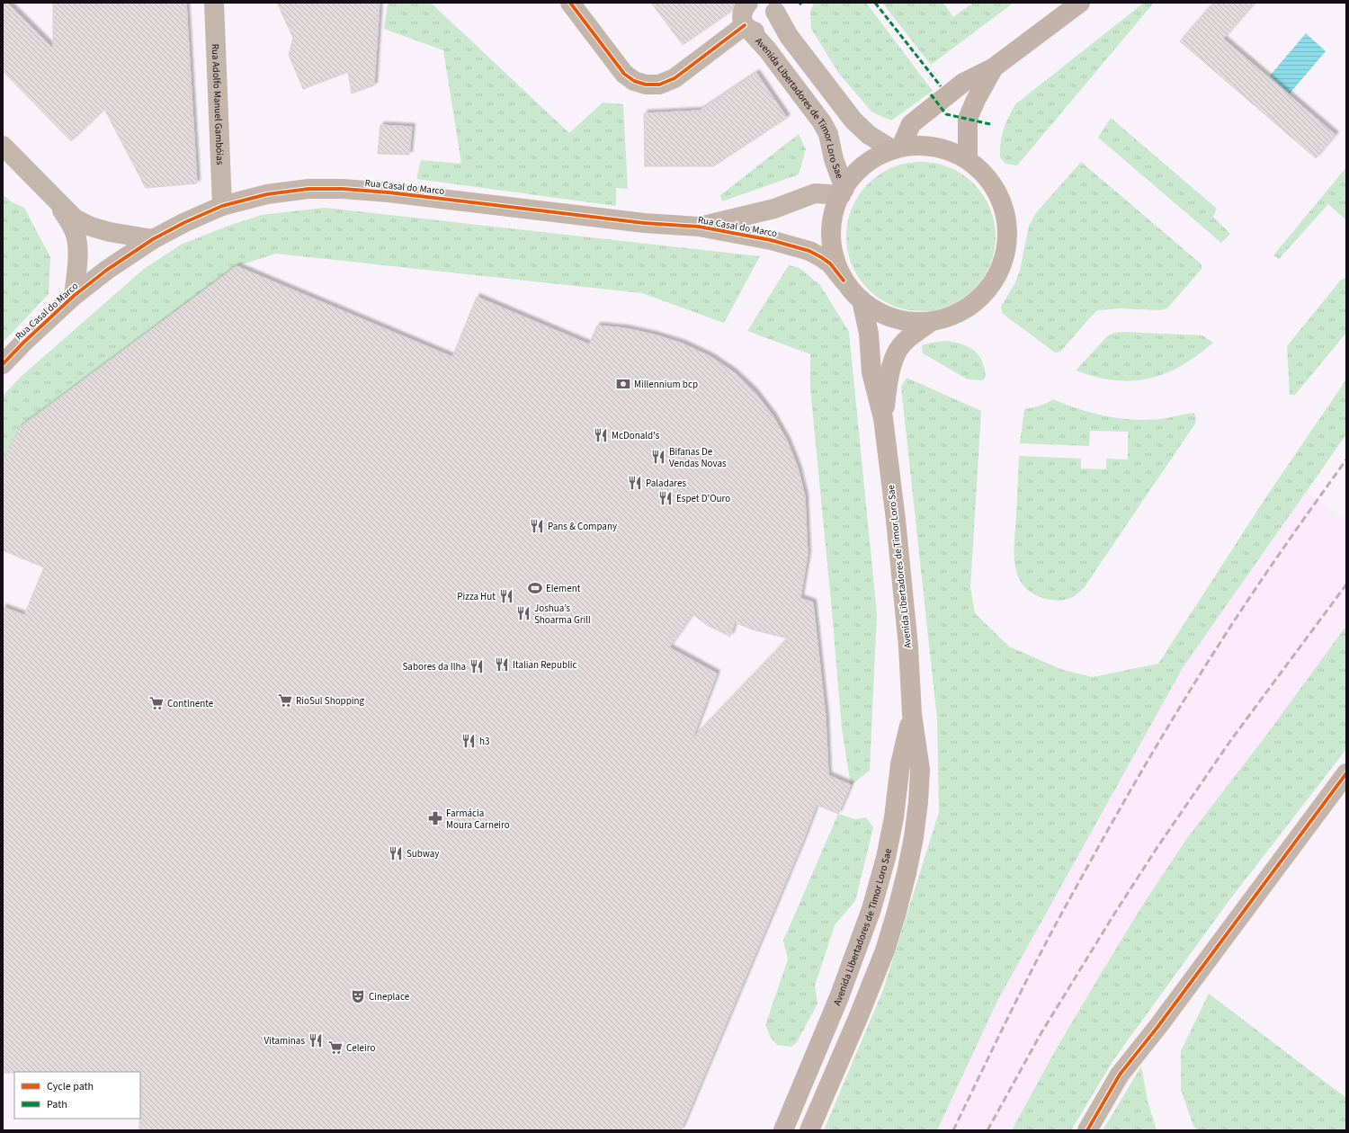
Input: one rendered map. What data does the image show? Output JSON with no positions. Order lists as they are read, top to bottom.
{
  "streets": {
    "main road": ["Avenida Libertadores de Timor Loro Sae"],
    "street": ["Rua Adolfo Manuel Gambóias", "Rua Casal do Marco"]
  },
  "crossings": [
    ["Rua Adolfo Manuel Gambóias", "Rua Casal do Marco"],
    ["Avenida Libertadores de Timor Loro Sae", "Rua Casal do Marco"]
  ],
  "places": {
    "bank": ["Millennium bcp"],
    "restaurant": [
      "McDonald's",
      "Bifanas De Vendas Novas",
      "Paladares",
      "Espet D'Ouro",
      "Pans & Company",
      "Pizza Hut",
      "Joshua’s Shoarma Grill",
      "Italian Republic",
      "Sabores da Ilha",
      "h3",
      "Subway",
      "Vitaminas"
    ],
    "sports": ["Element"],
    "supermarket": ["RioSul Shopping", "Continente", "Celeiro"],
    "pharmacy": ["Farmácia Moura Carneiro"],
    "theatre": ["Cineplace"]
  },
  "legend": ["Cycle path", "Path"]
}
